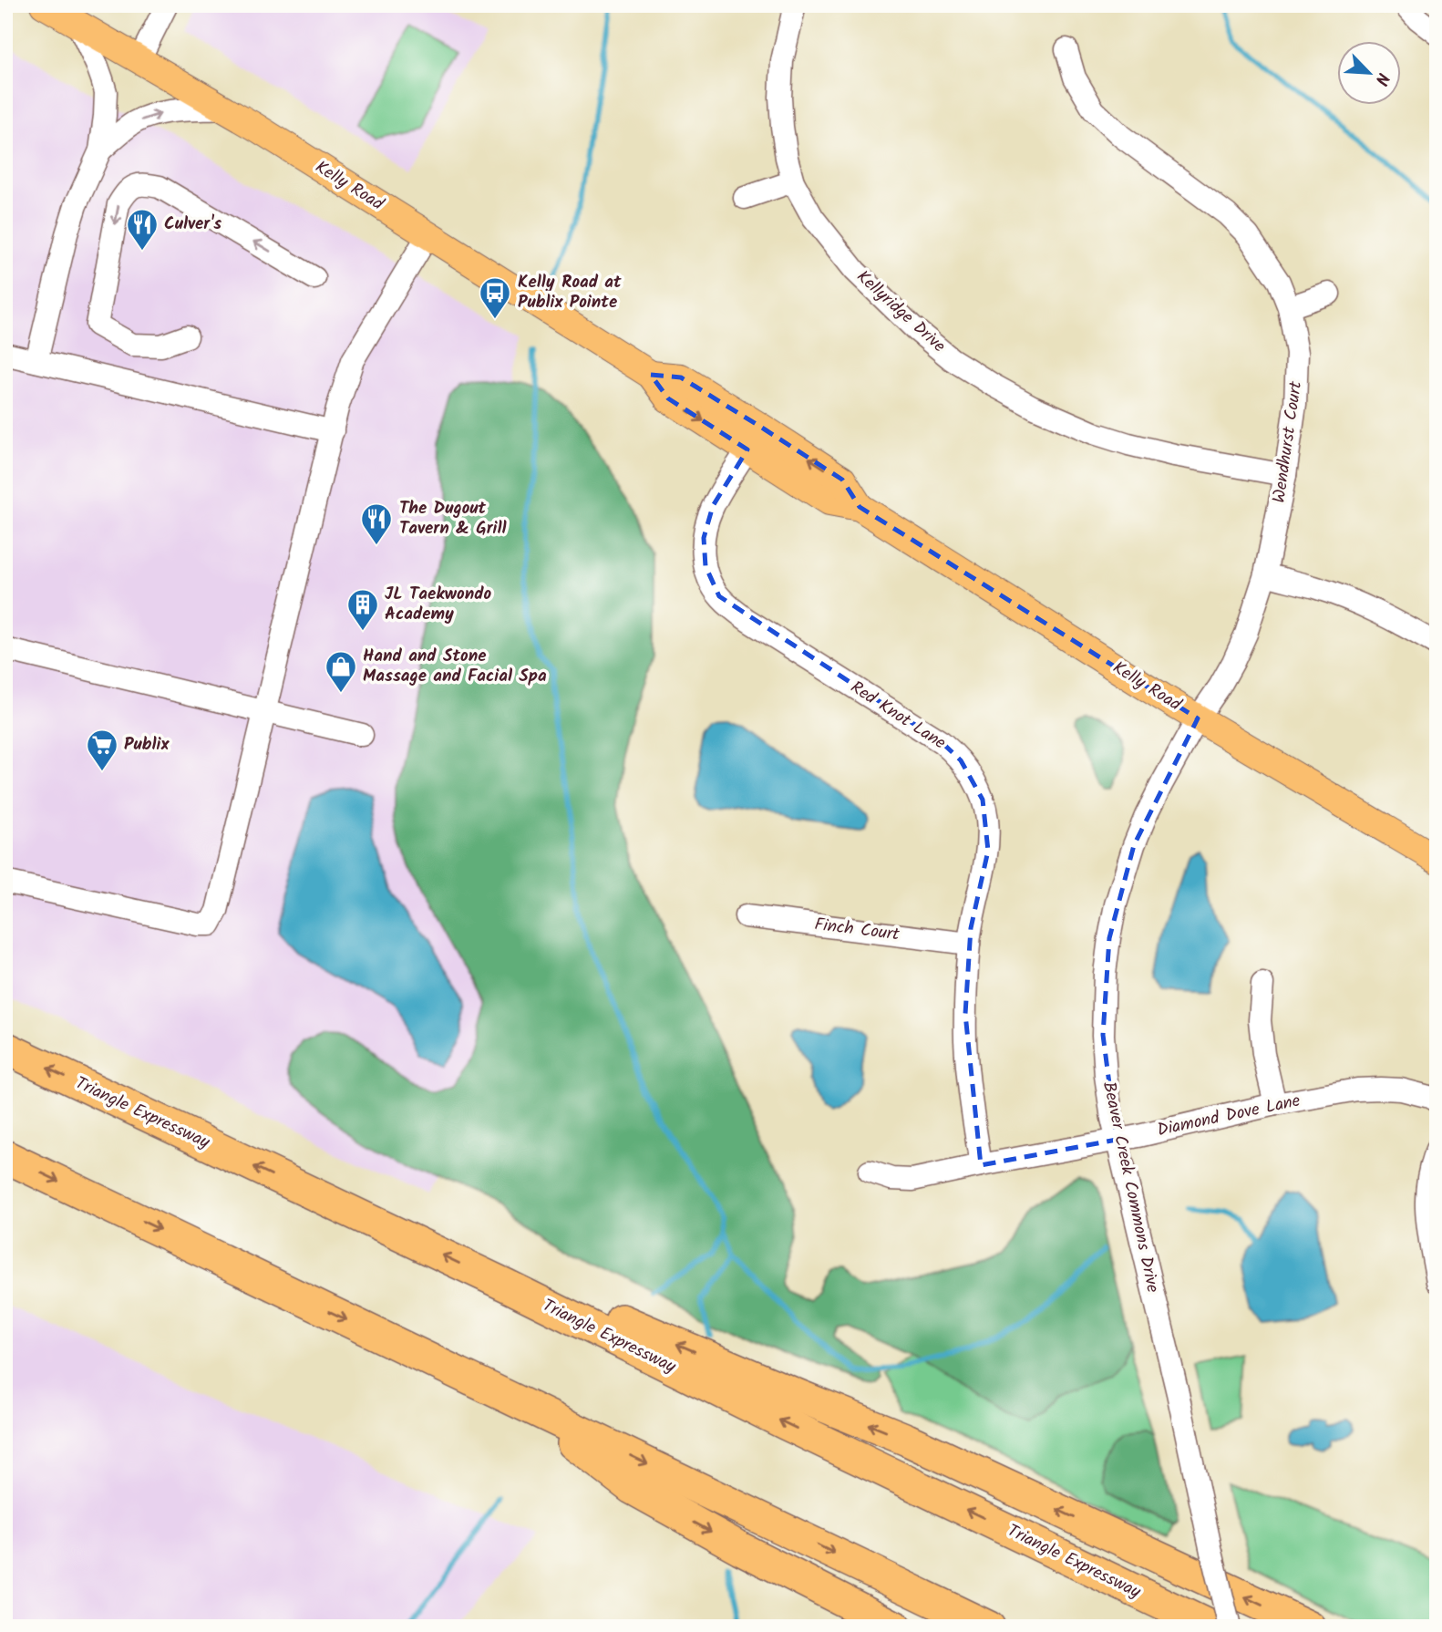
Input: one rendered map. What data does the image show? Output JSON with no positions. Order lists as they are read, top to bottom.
{
  "streets": {
    "highway": ["Triangle Expressway"],
    "main road": ["Kelly Road"],
    "street": [
      "Kellyridge Drive",
      "Wendhurst Court",
      "Red Knot Lane",
      "Finch Court",
      "Diamond Dove Lane",
      "Beaver Creek Commons Drive"
    ]
  },
  "crossings": [
    ["Kelly Road", "Wendhurst Court"],
    ["Kelly Road", "Red Knot Lane"],
    ["Kelly Road", "Beaver Creek Commons Drive"],
    ["Kellyridge Drive", "Wendhurst Court"],
    ["Wendhurst Court", "Beaver Creek Commons Drive"],
    ["Red Knot Lane", "Finch Court"],
    ["Red Knot Lane", "Diamond Dove Lane"],
    ["Diamond Dove Lane", "Beaver Creek Commons Drive"]
  ],
  "places": {
    "restaurant": ["Culver's", "The Dugout Tavern & Grill"],
    "bus stop": ["Kelly Road at Publix Pointe"],
    "building": ["JL Taekwondo Academy"],
    "shop": ["Hand and Stone Massage and Facial Spa"],
    "supermarket": ["Publix"]
  },
  "north": "bottom right"
}
